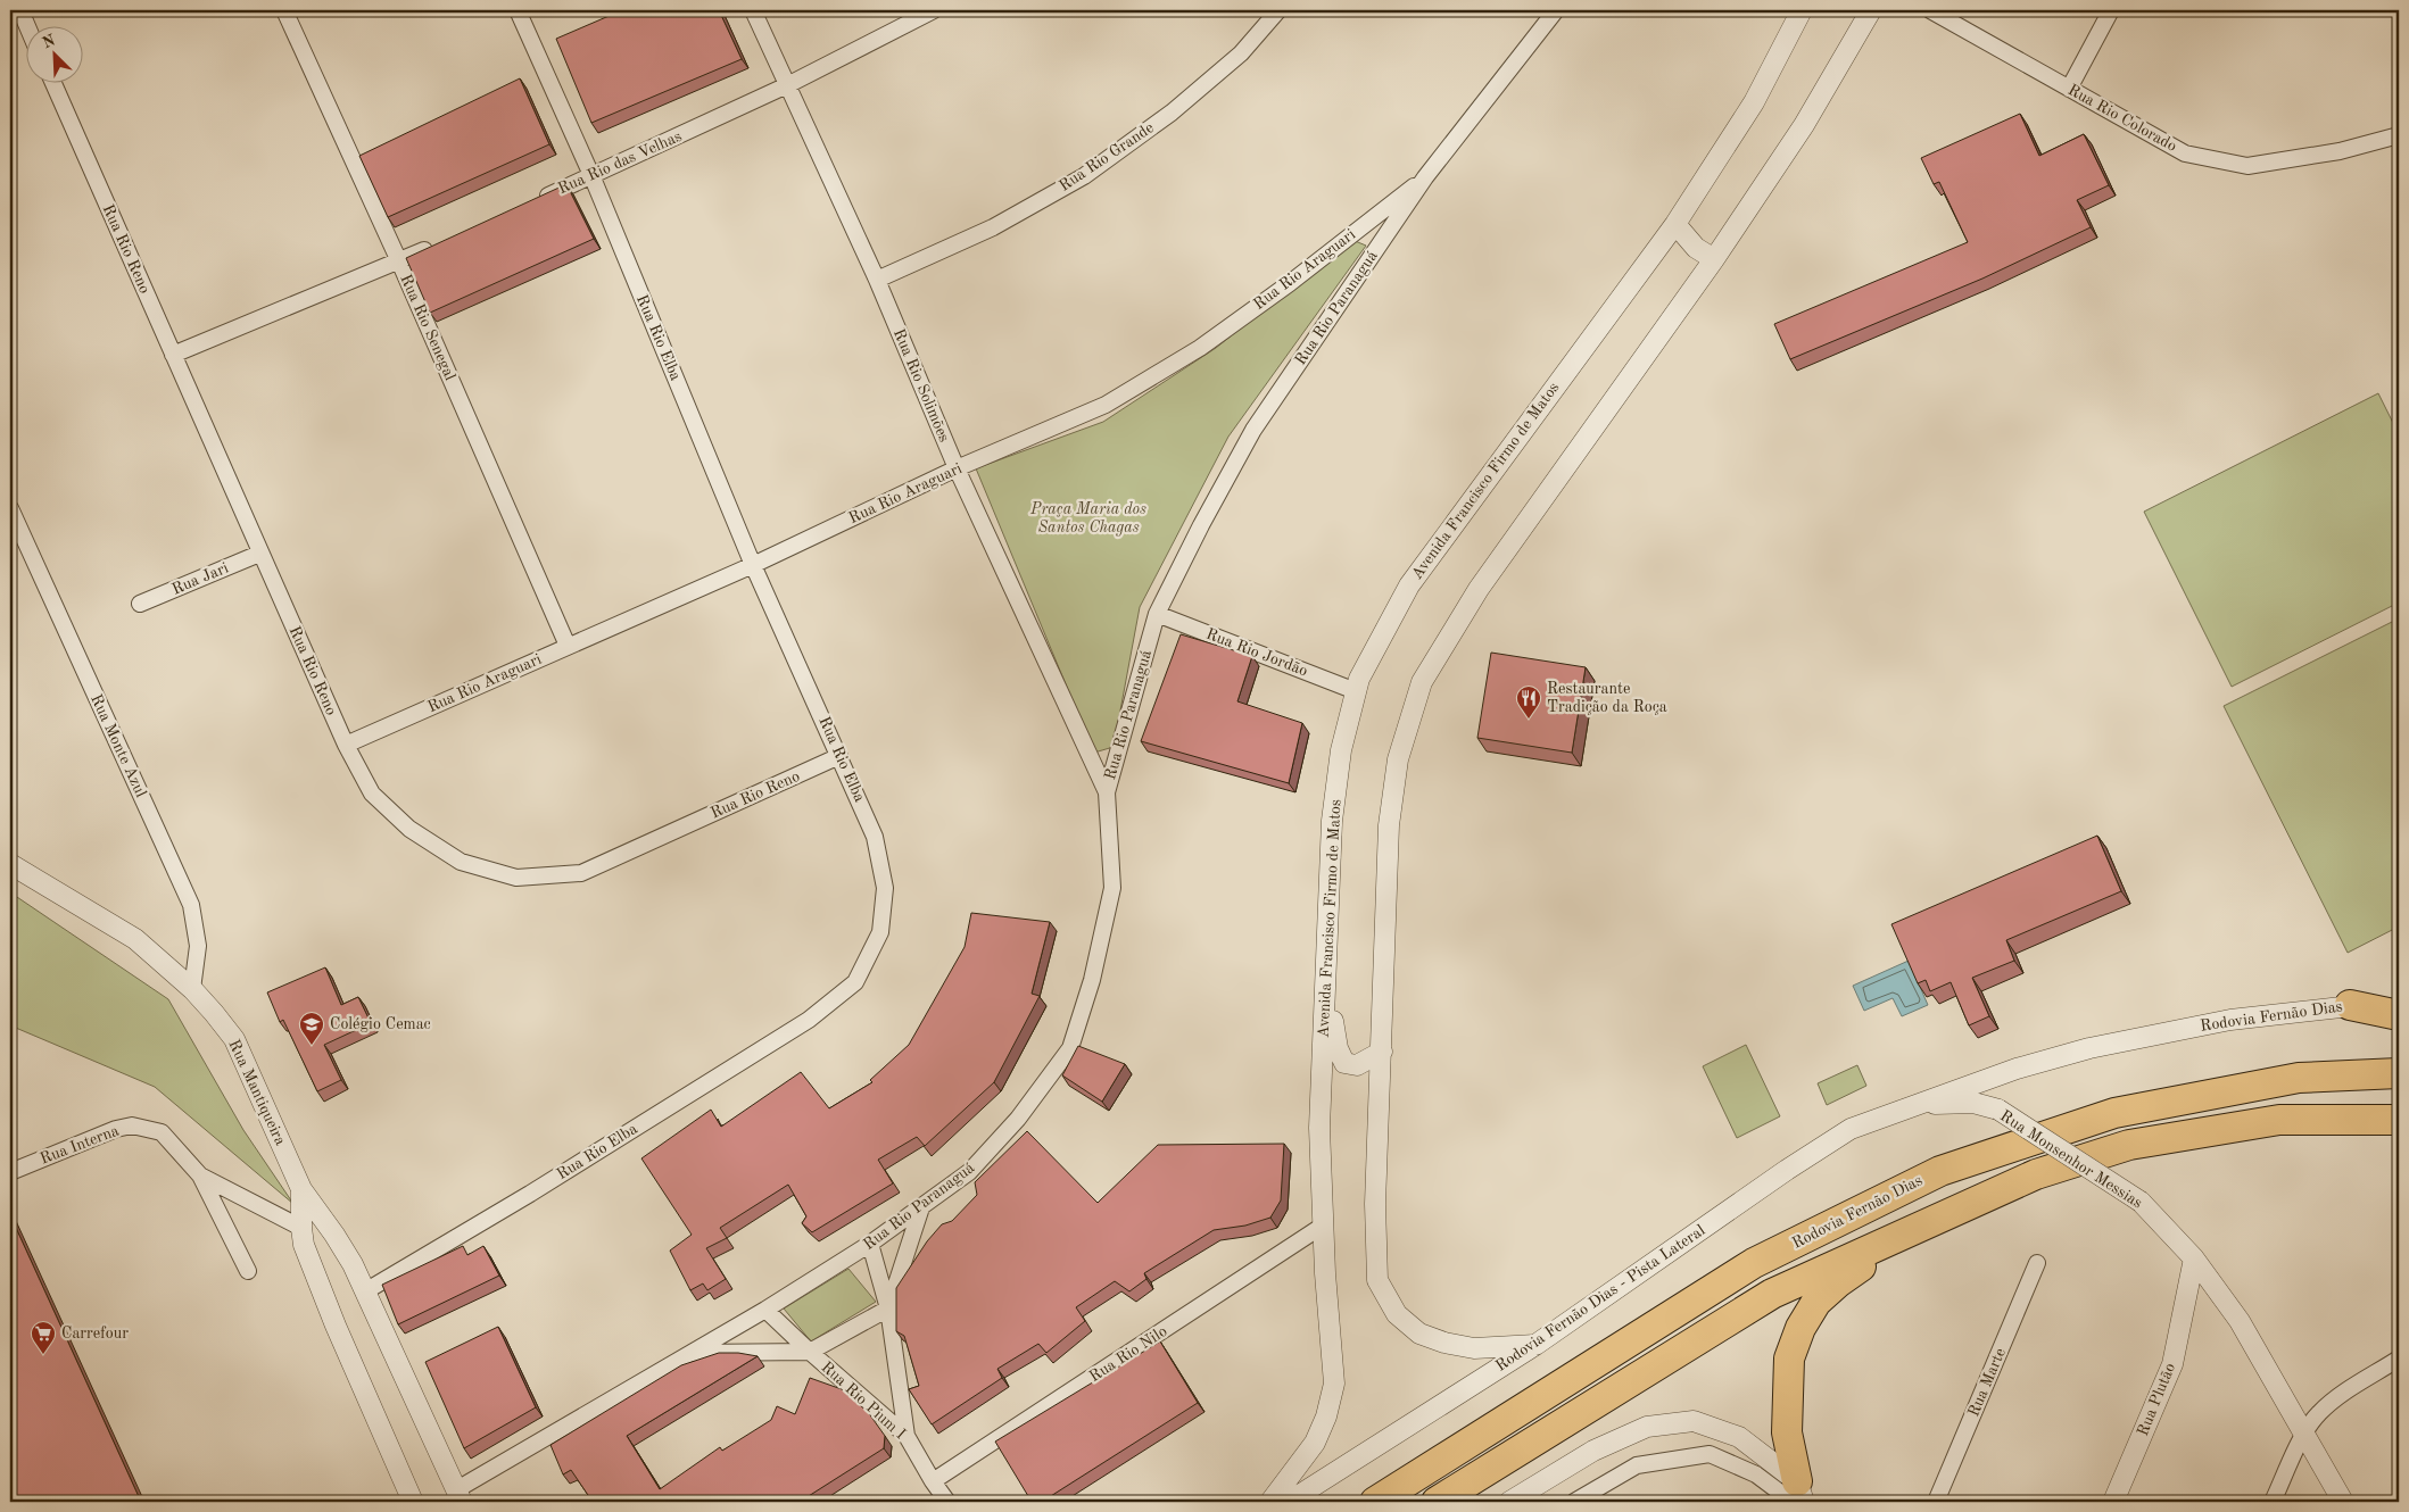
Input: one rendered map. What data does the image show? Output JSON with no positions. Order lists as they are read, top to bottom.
{
  "streets": {
    "highway": ["Rodovia Fernão Dias"],
    "street": [
      "Rua Rio Colorado",
      "Rua Rio Grande",
      "Rua Rio das Velhas",
      "Rua Rio Reno",
      "Rua Rio Araguari",
      "Rua Rio Paranaguá",
      "Rua Rio Senegal",
      "Rua Rio Elba",
      "Rua Rio Solimões",
      "Avenida Francisco Firmo de Matos",
      "Rua Jari",
      "Rua Rio Jordão",
      "Rua Monte Azul",
      "Rua Mantiqueira",
      "Rua Interna",
      "Rua Monsenhor Messias",
      "Rodovia Fernão Dias - Pista Lateral",
      "Rua Rio Nilo",
      "Rua Marte",
      "Rua Plutão",
      "Rua Rio Pium I"
    ]
  },
  "crossings": [
    ["Rua Rio Grande", "Rua Rio Solimões"],
    ["Rua Rio das Velhas", "Rua Rio Elba"],
    ["Rua Rio das Velhas", "Rua Rio Solimões"],
    ["Rua Rio Reno", "Rua Rio Araguari"],
    ["Rua Rio Reno", "Rua Rio Elba"],
    ["Rua Rio Reno", "Rua Jari"],
    ["Rua Rio Araguari", "Rua Rio Paranaguá"],
    ["Rua Rio Araguari", "Rua Rio Senegal"],
    ["Rua Rio Araguari", "Rua Rio Elba"],
    ["Rua Rio Araguari", "Rua Rio Solimões"],
    ["Rua Rio Paranaguá", "Rua Rio Solimões"],
    ["Rua Rio Paranaguá", "Rua Rio Jordão"],
    ["Rua Rio Paranaguá", "Rua Mantiqueira"],
    ["Rua Rio Paranaguá", "Rua Rio Pium I"],
    ["Rua Rio Elba", "Rua Mantiqueira"],
    ["Avenida Francisco Firmo de Matos", "Rua Rio Jordão"],
    ["Avenida Francisco Firmo de Matos", "Rua Rio Nilo"],
    ["Rua Monte Azul", "Rua Mantiqueira"],
    ["Rodovia Fernão Dias", "Rua Monsenhor Messias"],
    ["Rodovia Fernão Dias", "Rodovia Fernão Dias - Pista Lateral"],
    ["Rua Mantiqueira", "Rua Interna"],
    ["Rua Monsenhor Messias", "Rodovia Fernão Dias - Pista Lateral"],
    ["Rua Monsenhor Messias", "Rua Plutão"],
    ["Rua Rio Nilo", "Rua Rio Pium I"]
  ],
  "parks": ["Praça Maria dos Santos Chagas"],
  "places": {
    "restaurant": ["Restaurante Tradição da Roça"],
    "school or university": ["Colégio Cemac"],
    "supermarket": ["Carrefour"]
  },
  "north": "top left"
}
